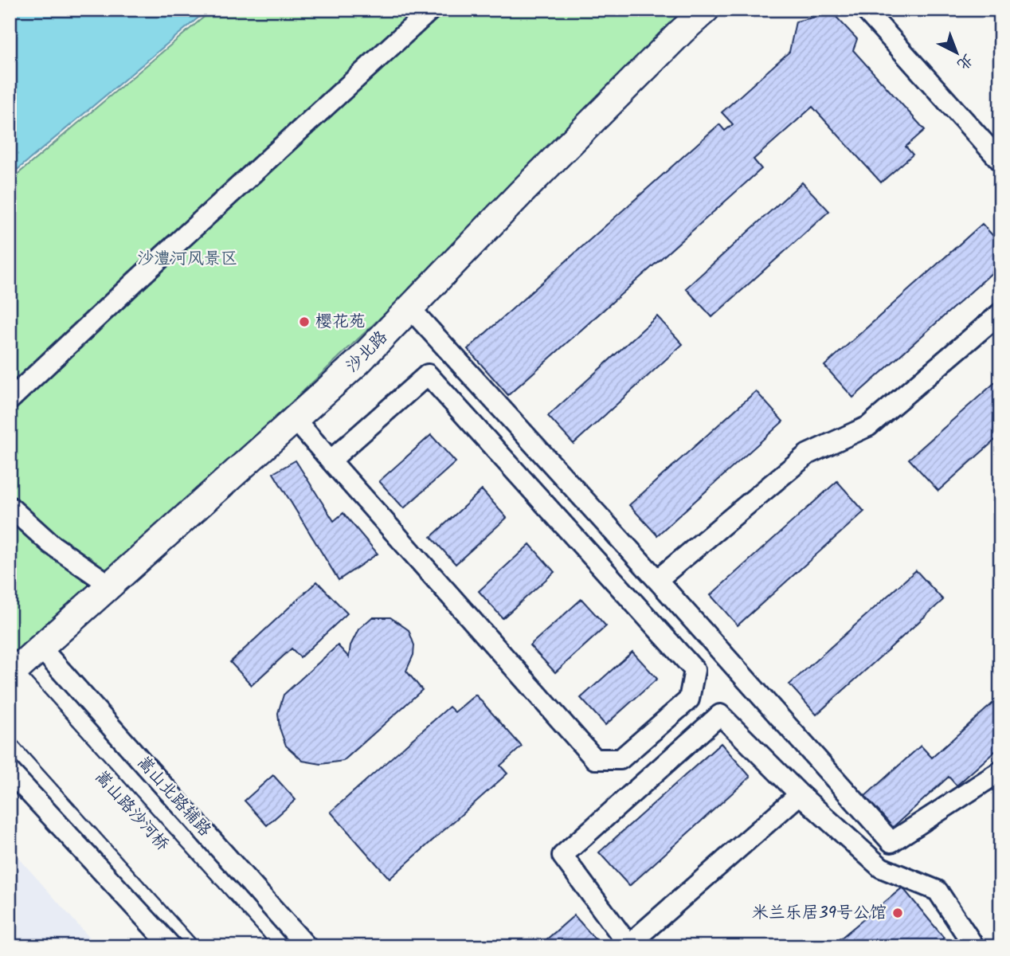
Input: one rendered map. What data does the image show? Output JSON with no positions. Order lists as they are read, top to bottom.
{
  "streets": {
    "street": ["沙北路", "嵩山北路辅路", "嵩山路沙河桥"]
  },
  "crossings": [
    ["沙北路", "嵩山北路辅路"],
    ["沙北路", "嵩山路沙河桥"]
  ],
  "parks": ["沙澧河风景区"],
  "places": ["樱花苑", "米兰乐居39号公馆"],
  "north": "bottom right"
}
